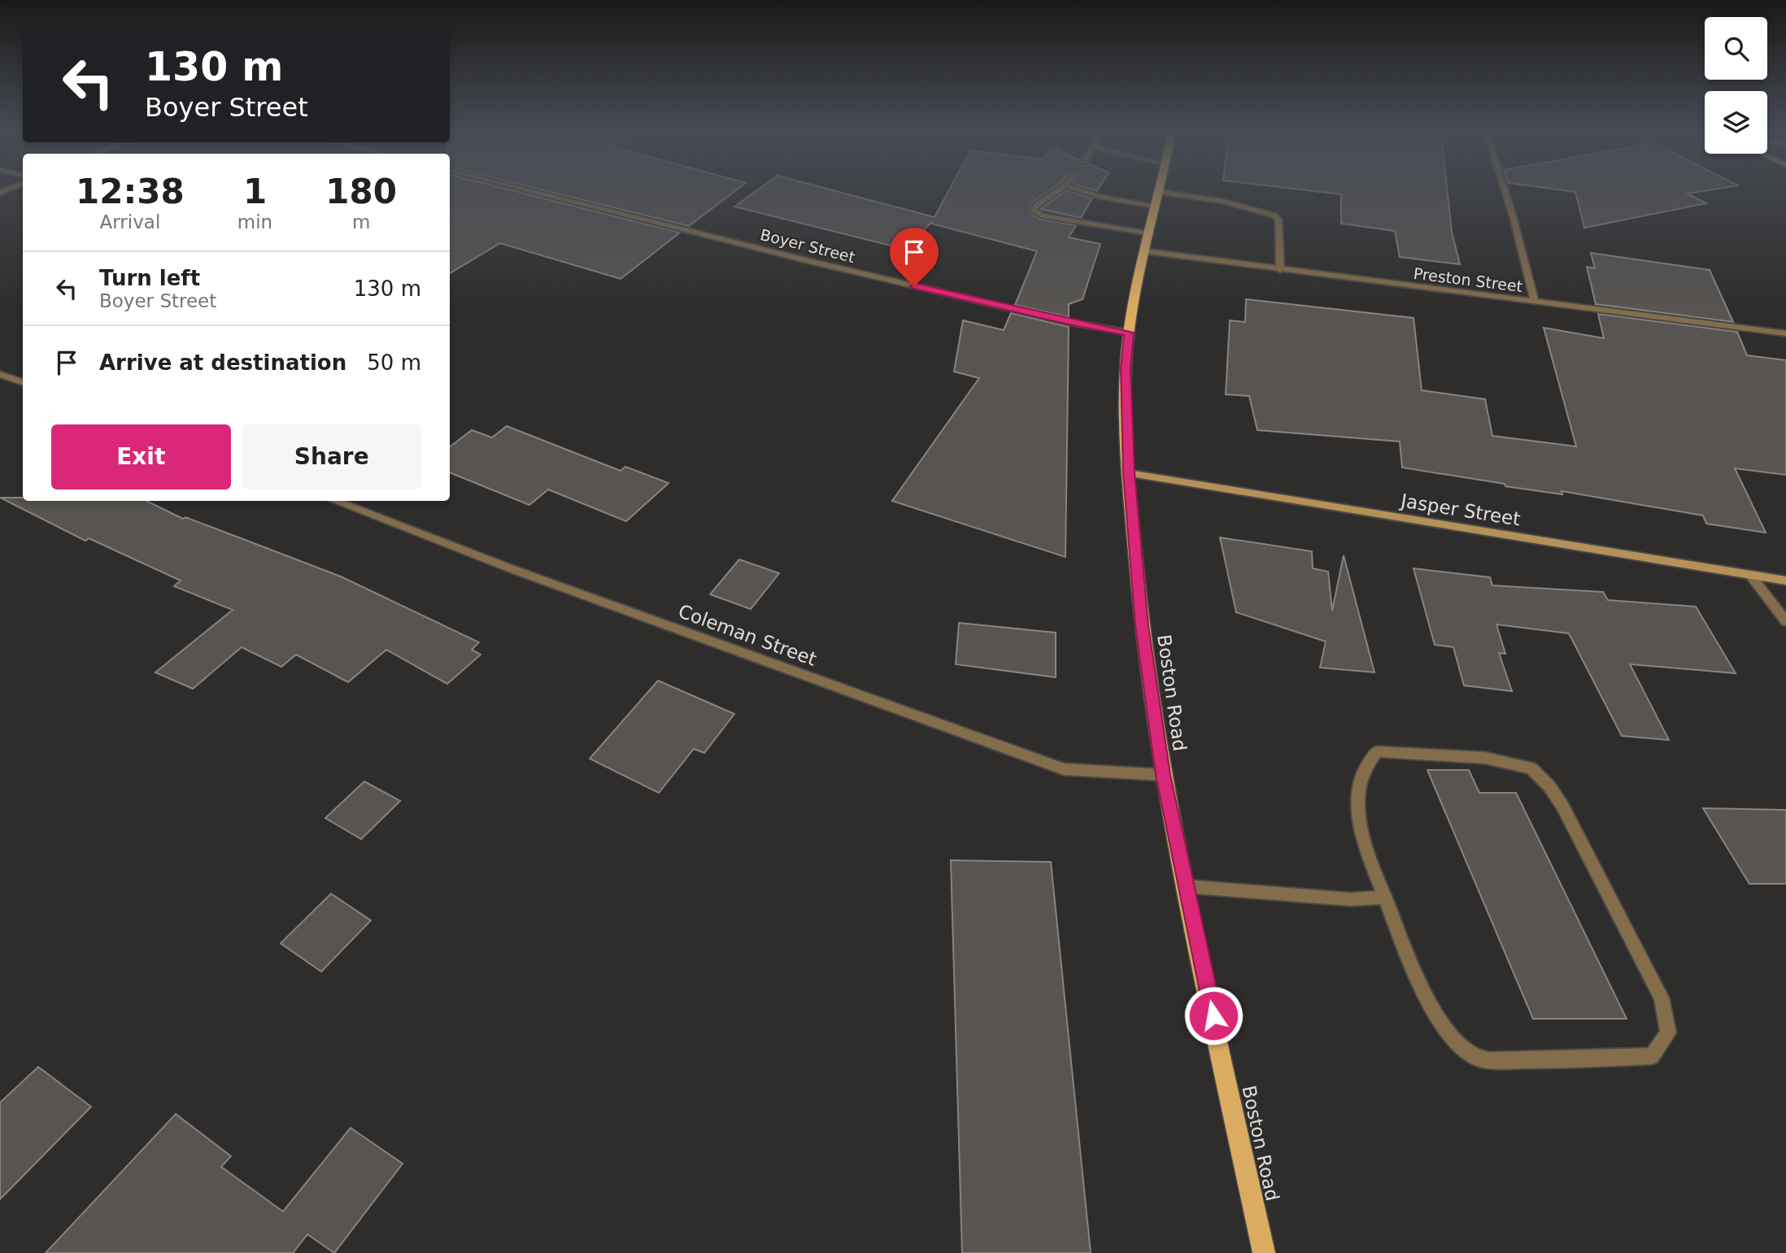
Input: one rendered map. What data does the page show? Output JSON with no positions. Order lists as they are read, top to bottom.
{
  "streets": {
    "main road": ["Jasper Street", "Boston Road"],
    "street": ["Boyer Street", "Preston Street", "Coleman Street"]
  },
  "crossings": [
    ["Boyer Street", "Boston Road"],
    ["Preston Street", "Boston Road"],
    ["Jasper Street", "Boston Road"],
    ["Coleman Street", "Boston Road"]
  ],
  "page": {
    "turn": ["130 m", "Boyer Street"],
    "eta": [
      "12:38",
      "Arrival",
      "1",
      "min",
      "180",
      "m"
    ],
    "list": [
      {
        "name": "Turn left",
        "note": "Boyer Street",
        "value": "130 m"
      },
      {
        "name": "Arrive at destination",
        "value": "50 m"
      }
    ],
    "buttons": ["Exit", "Share"]
  }
}
